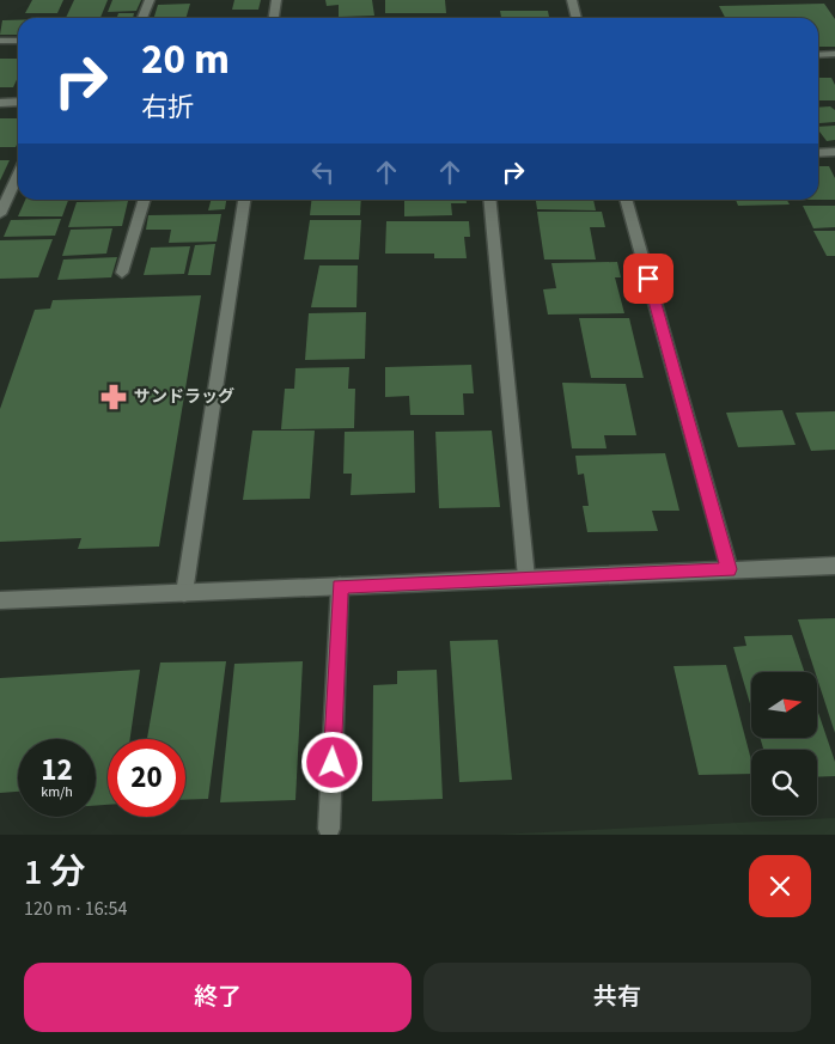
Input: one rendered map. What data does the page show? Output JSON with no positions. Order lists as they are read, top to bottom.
{
  "places": {
    "pharmacy": ["サンドラッグ"]
  },
  "north": "right",
  "page": {
    "turn": ["20 m", "右折"],
    "speed": "12 km/h",
    "limit": "20",
    "heading": ["1 分", "120 m · 16:54"],
    "buttons": ["終了", "共有"]
  }
}
